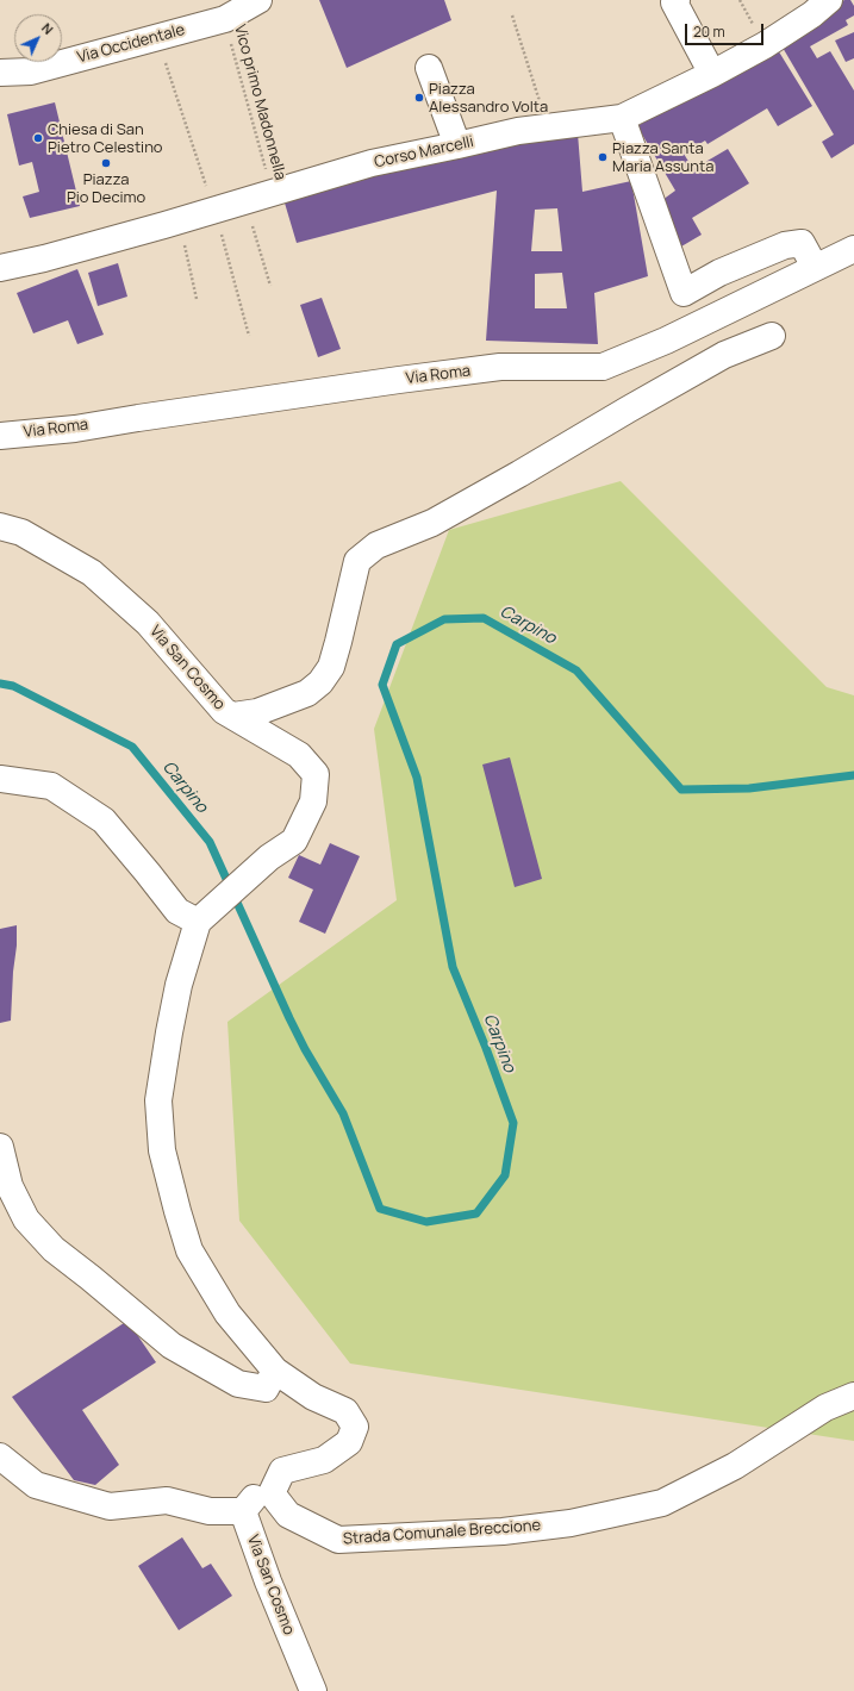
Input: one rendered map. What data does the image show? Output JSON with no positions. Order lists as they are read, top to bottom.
{
  "streets": {
    "street": [
      "Via Occidentale",
      "Corso Marcelli",
      "Via Roma",
      "Via San Cosmo",
      "Strada Comunale Breccione"
    ],
    "path": ["Vico primo Madonnella"]
  },
  "crossings": [
    ["Via Occidentale", "Vico primo Madonnella"],
    ["Vico primo Madonnella", "Corso Marcelli"]
  ],
  "water": ["Carpino"],
  "places": [
    "Piazza Alessandro Volta",
    "Chiesa di San Pietro Celestino",
    "Piazza Santa Maria Assunta",
    "Piazza Pio Decimo"
  ],
  "scale_bar": "20 m",
  "north": "top right"
}
